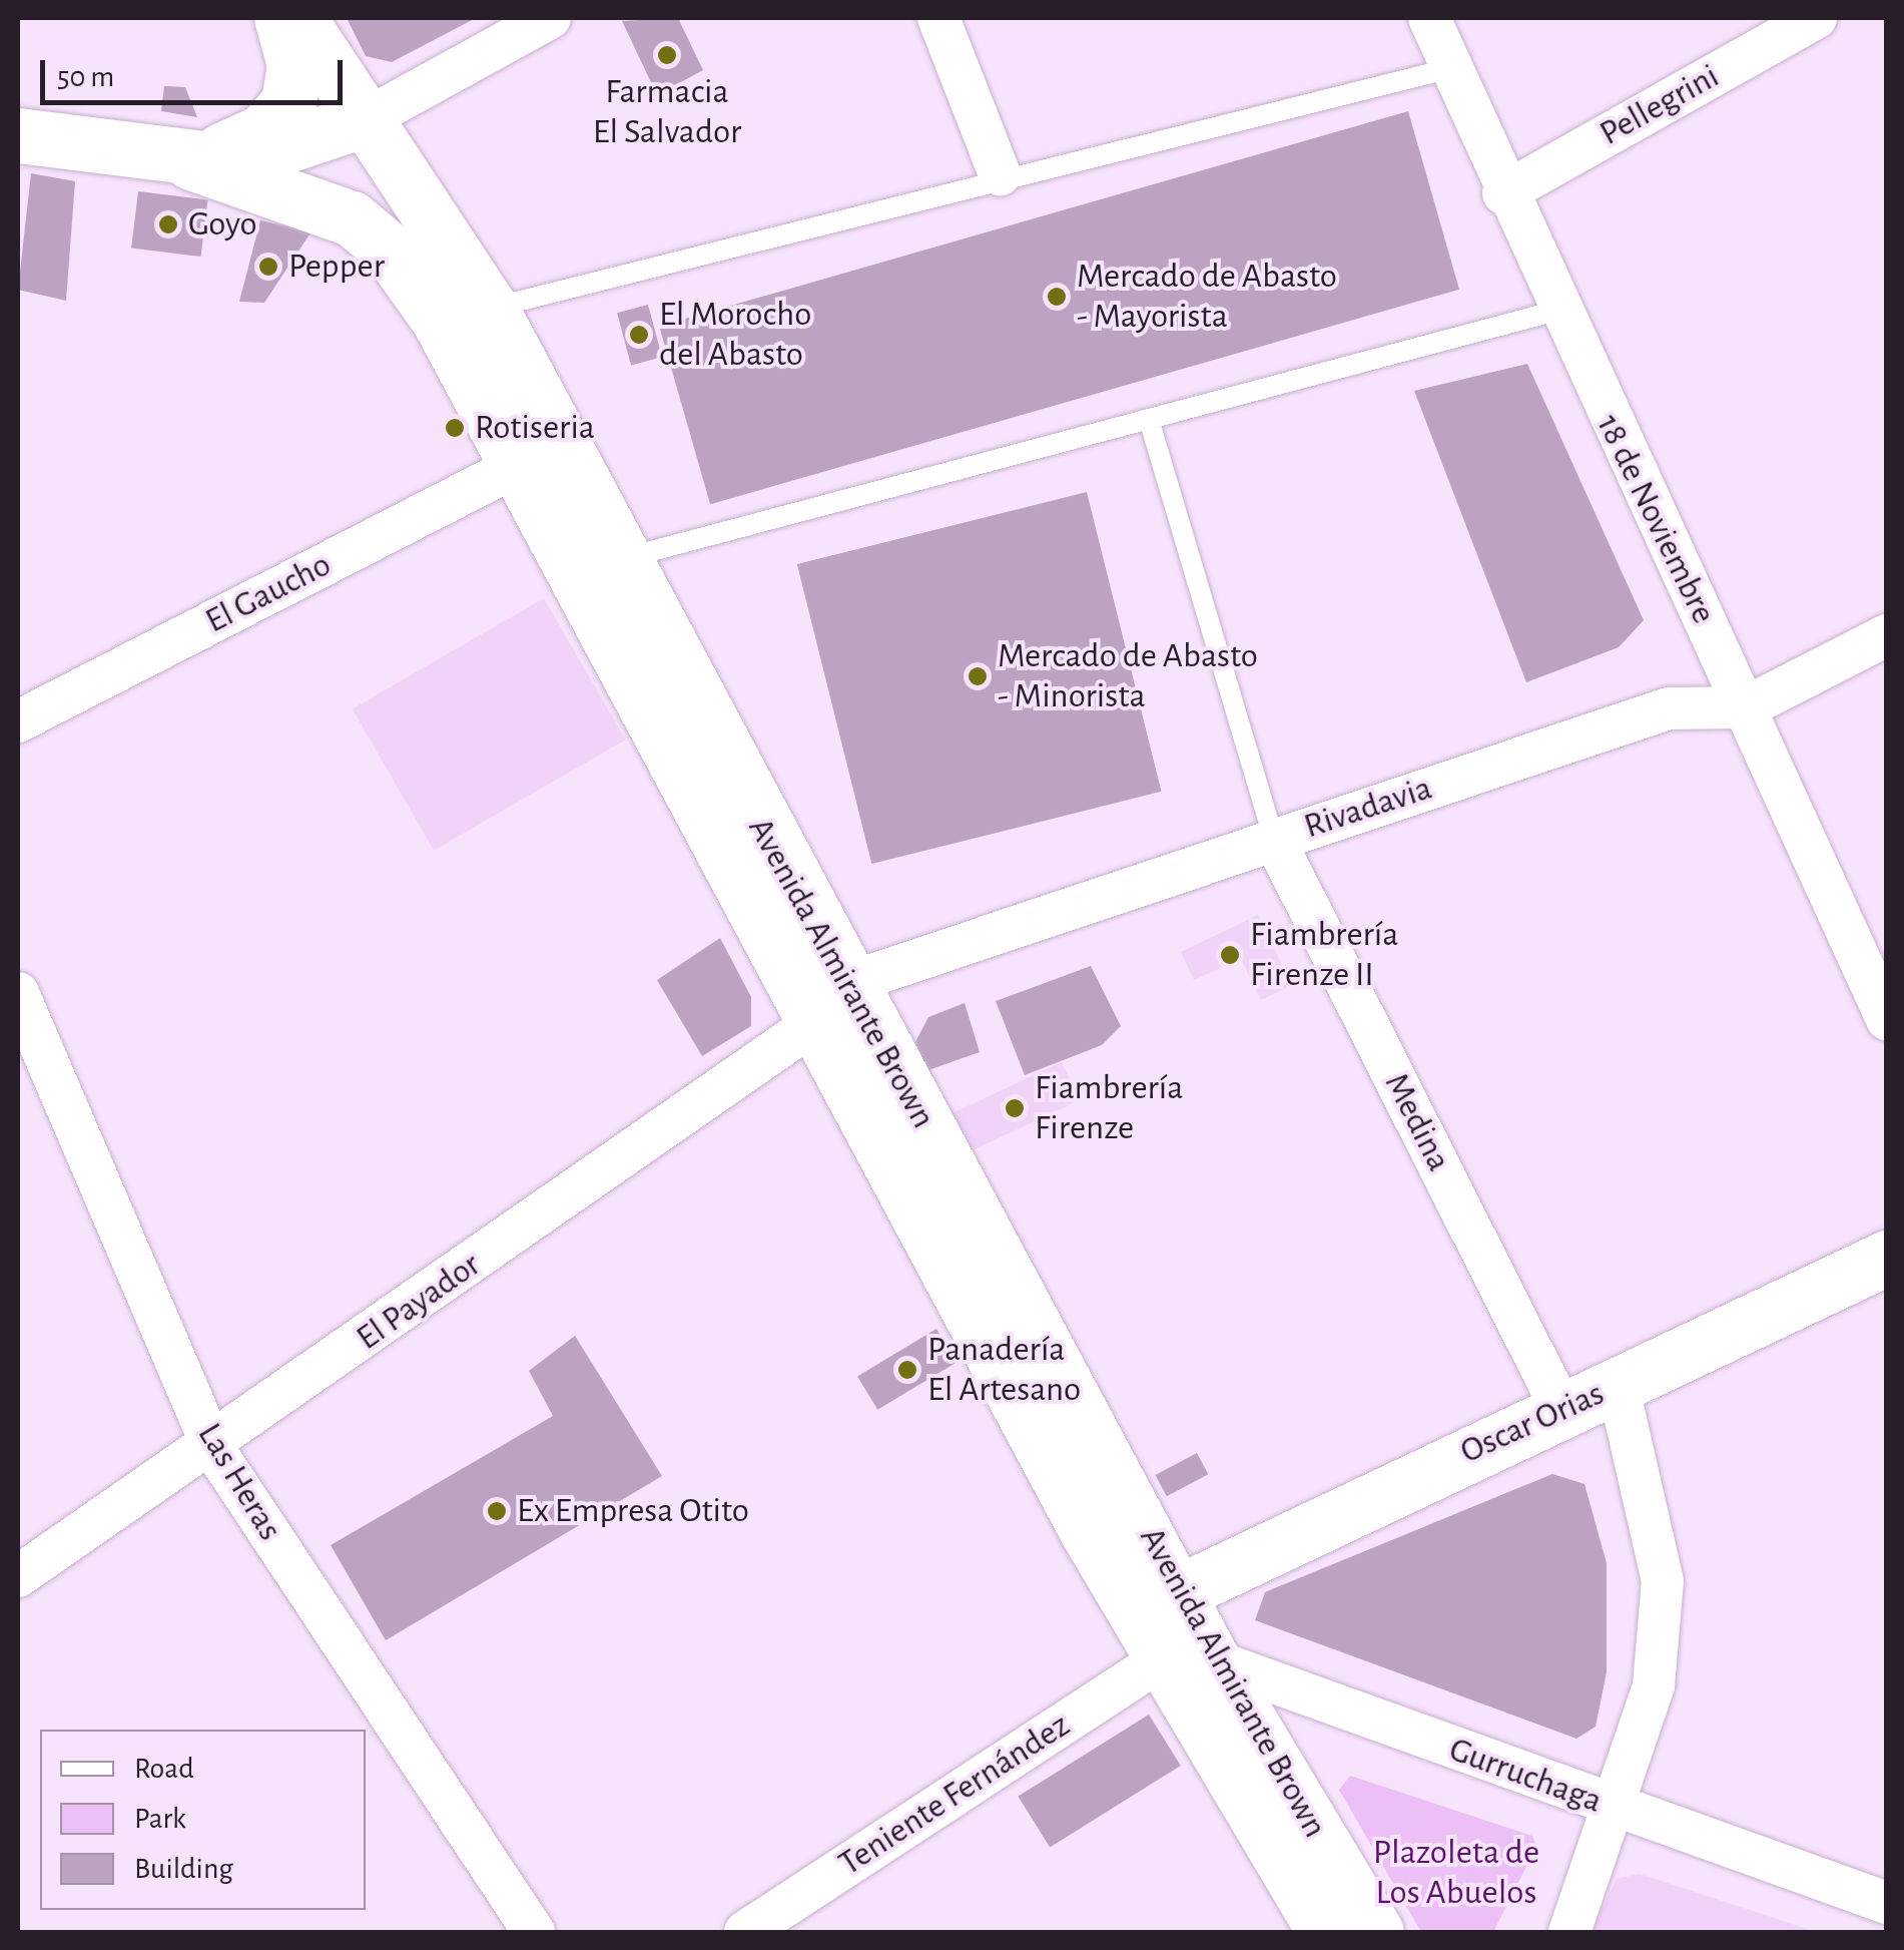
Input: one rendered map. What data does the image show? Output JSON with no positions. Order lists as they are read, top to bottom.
{
  "streets": {
    "main road": ["Avenida Almirante Brown", "Oscar Orias"],
    "street": [
      "Pellegrini",
      "18 de Noviembre",
      "El Gaucho",
      "Rivadavia",
      "Medina",
      "El Payador",
      "Las Heras",
      "Gurruchaga",
      "Teniente Fernández"
    ]
  },
  "crossings": [
    ["Pellegrini", "18 de Noviembre"],
    ["18 de Noviembre", "Rivadavia"],
    ["El Gaucho", "Avenida Almirante Brown"],
    ["Rivadavia", "Avenida Almirante Brown"],
    ["Rivadavia", "Medina"],
    ["Rivadavia", "El Payador"],
    ["Avenida Almirante Brown", "El Payador"],
    ["Avenida Almirante Brown", "Oscar Orias"],
    ["Avenida Almirante Brown", "Gurruchaga"],
    ["Avenida Almirante Brown", "Teniente Fernández"],
    ["Medina", "Oscar Orias"],
    ["El Payador", "Las Heras"],
    ["Gurruchaga", "Teniente Fernández"]
  ],
  "parks": ["Plazoleta de Los Abuelos"],
  "places": [
    "Farmacia El Salvador",
    "Goyo",
    "Pepper",
    "Mercado de Abasto - Mayorista",
    "El Morocho del Abasto",
    "Rotiseria",
    "Mercado de Abasto - Minorista",
    "Fiambrería Firenze II",
    "Fiambrería Firenze",
    "Panadería El Artesano",
    "Ex Empresa Otito"
  ],
  "legend": ["Road", "Park", "Building"],
  "scale_bar": "50 m"
}
